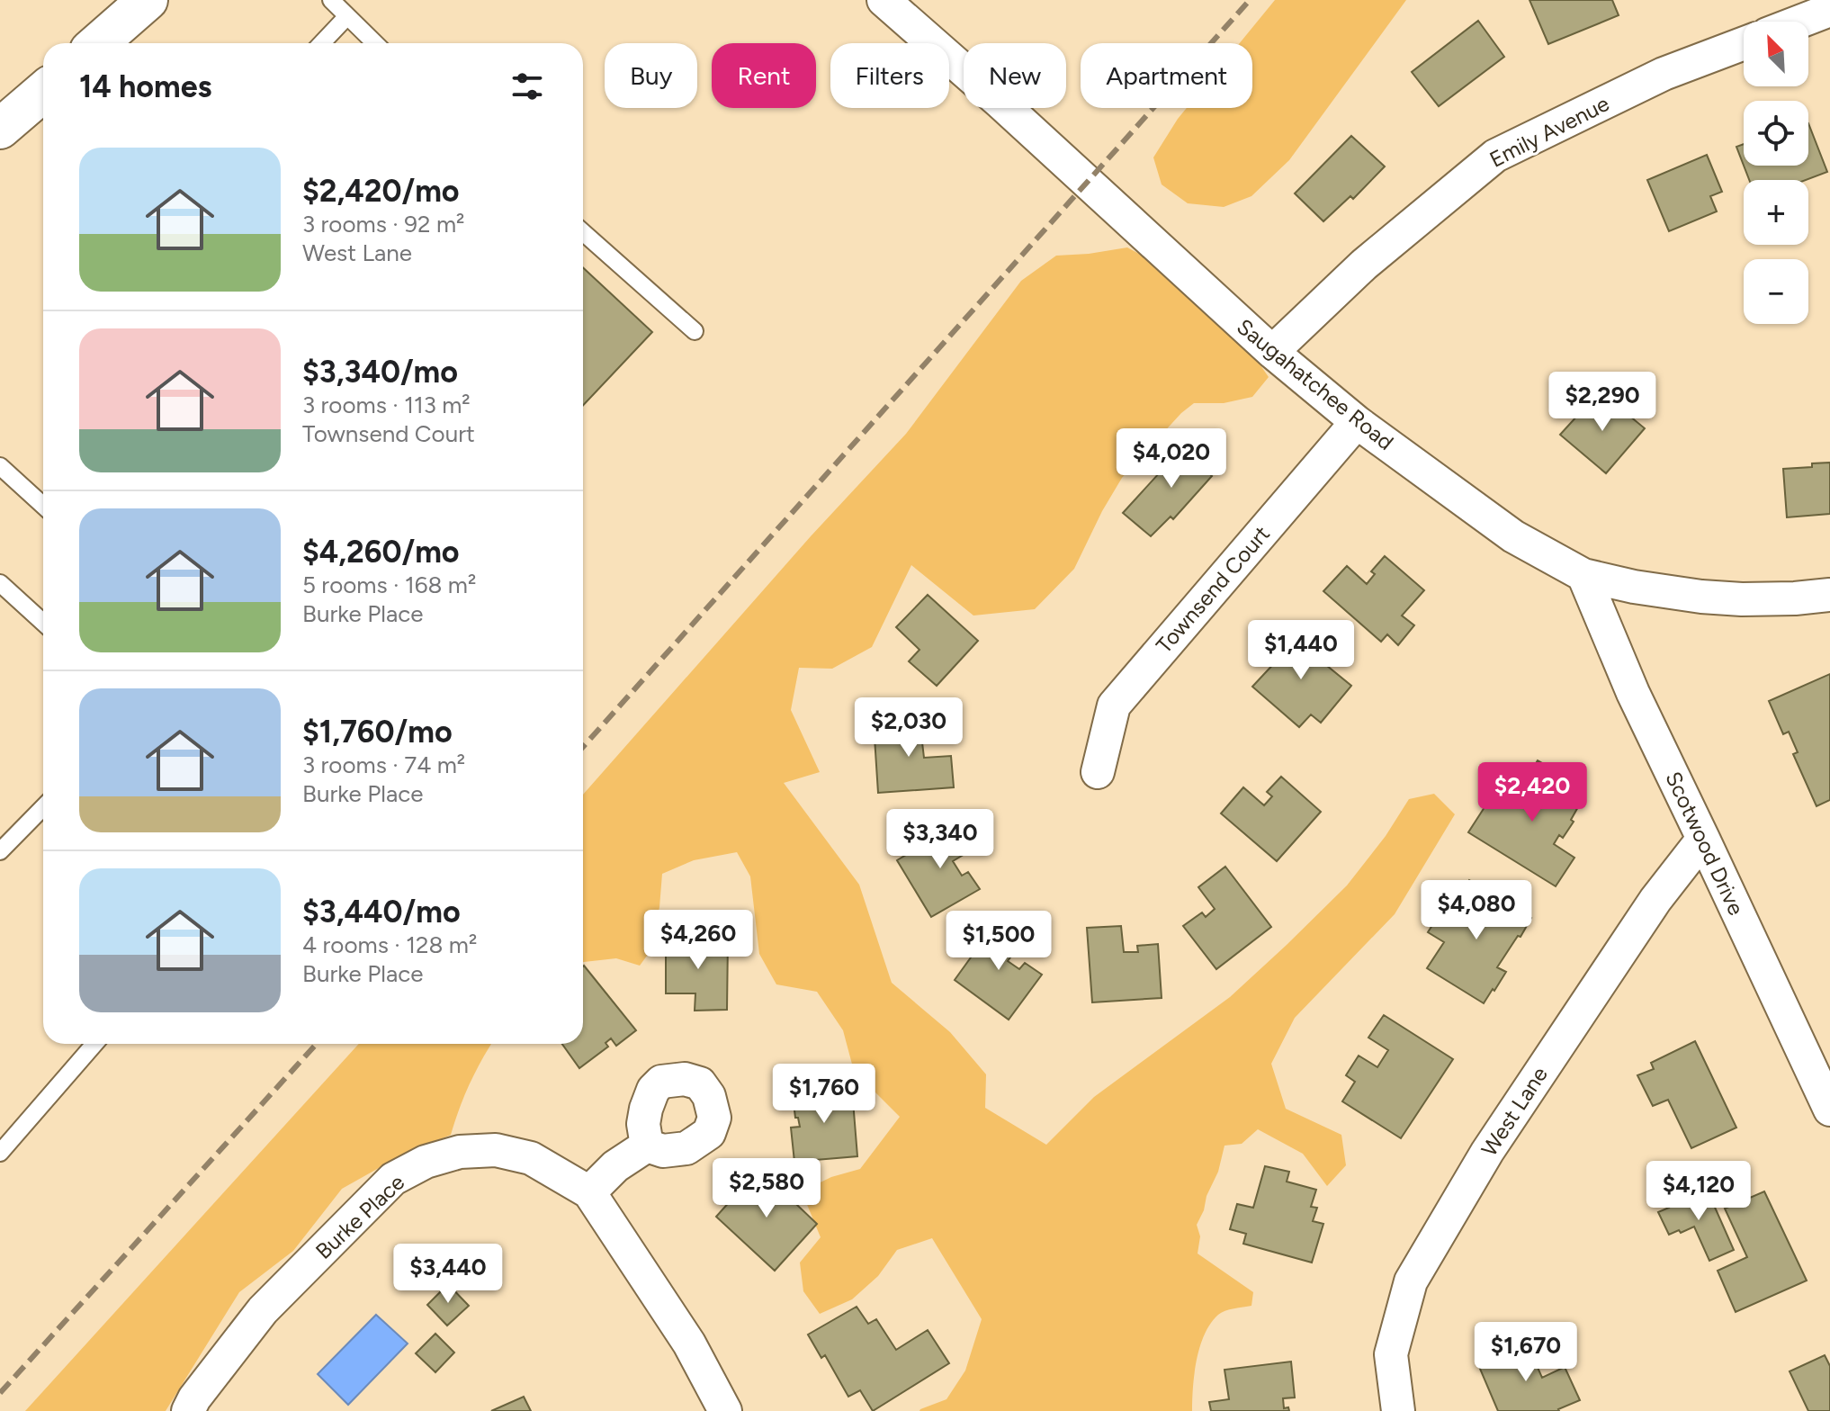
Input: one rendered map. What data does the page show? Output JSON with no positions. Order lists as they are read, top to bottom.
{
  "streets": {
    "street": [
      "Emily Avenue",
      "Saugahatchee Road",
      "Townsend Court",
      "Scotwood Drive",
      "West Lane",
      "Burke Place"
    ]
  },
  "crossings": [
    ["Emily Avenue", "Saugahatchee Road"],
    ["Saugahatchee Road", "Townsend Court"],
    ["Saugahatchee Road", "Scotwood Drive"],
    ["Scotwood Drive", "West Lane"]
  ],
  "north": "top left",
  "page": {
    "map_buttons": ["+", "−"],
    "chip": [
      "Buy",
      "Rent",
      "Filters",
      "New",
      "Apartment"
    ],
    "heading": "14 homes",
    "list": [
      {
        "name": "$2,420/mo",
        "note": "3 rooms · 92 m² · West Lane"
      },
      {
        "name": "$3,340/mo",
        "note": "3 rooms · 113 m² · Townsend Court"
      },
      {
        "name": "$4,260/mo",
        "note": "5 rooms · 168 m² · Burke Place"
      },
      {
        "name": "$1,760/mo",
        "note": "3 rooms · 74 m² · Burke Place"
      },
      {
        "name": "$3,440/mo",
        "note": "4 rooms · 128 m² · Burke Place"
      }
    ],
    "price": [
      "$2,290",
      "$4,020",
      "$1,440",
      "$2,030",
      "$2,420",
      "$3,340",
      "$4,080",
      "$4,260",
      "$1,500",
      "$1,760",
      "$2,580",
      "$4,120",
      "$3,440",
      "$1,670"
    ]
  }
}
